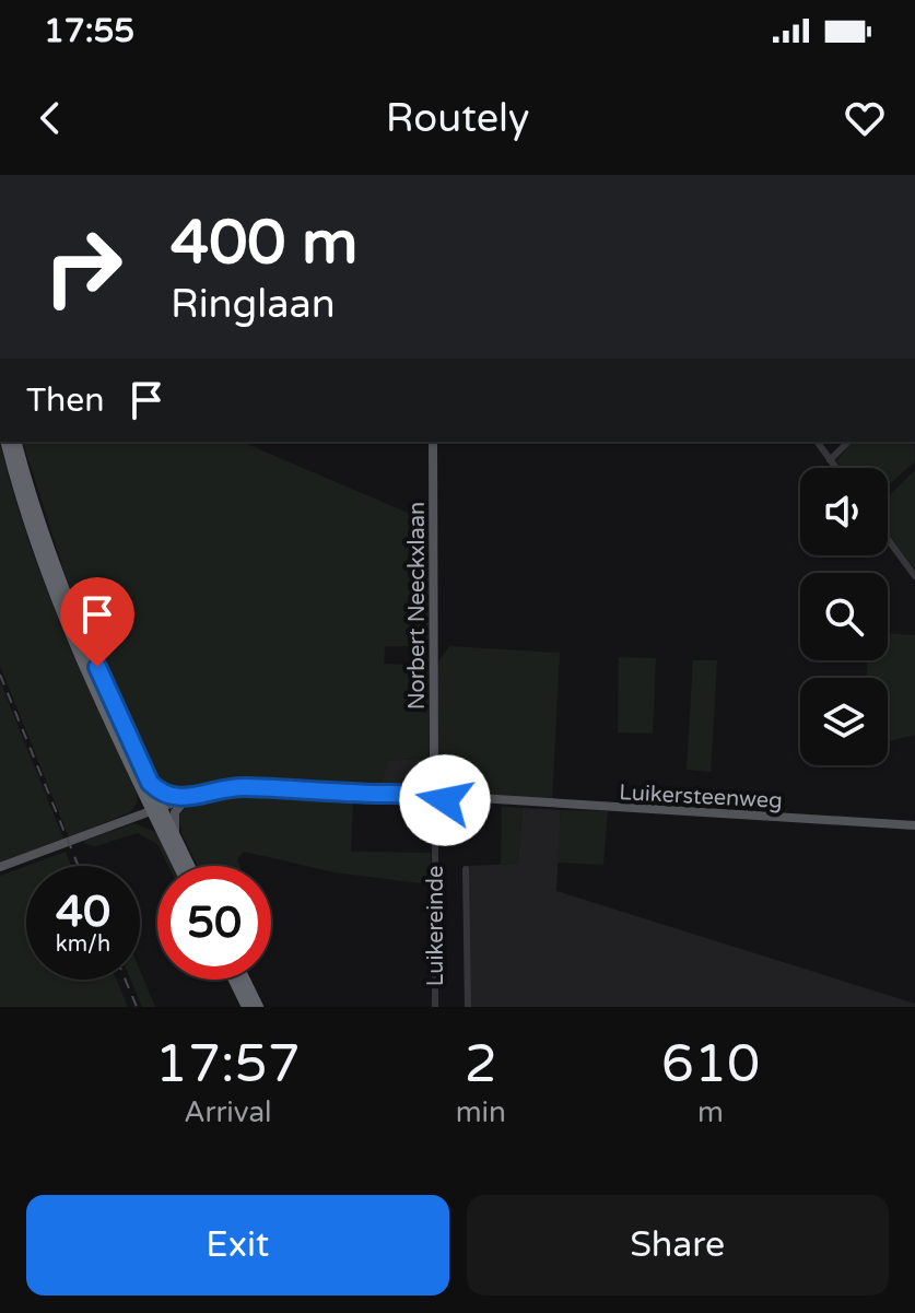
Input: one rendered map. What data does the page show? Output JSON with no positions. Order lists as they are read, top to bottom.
{
  "streets": {
    "main road": ["Norbert Neeckxlaan", "Luikersteenweg"],
    "street": ["Luikereinde"]
  },
  "crossings": [
    ["Norbert Neeckxlaan", "Luikersteenweg"],
    ["Norbert Neeckxlaan", "Luikereinde"]
  ],
  "page": {
    "status": "17:55",
    "header": "Routely",
    "turn": ["400 m", "Ringlaan"],
    "then": "Then",
    "speed": "40 km/h",
    "limit": "50",
    "eta": [
      "17:57",
      "Arrival",
      "2",
      "min",
      "610",
      "m"
    ],
    "buttons": ["Exit", "Share"]
  }
}
